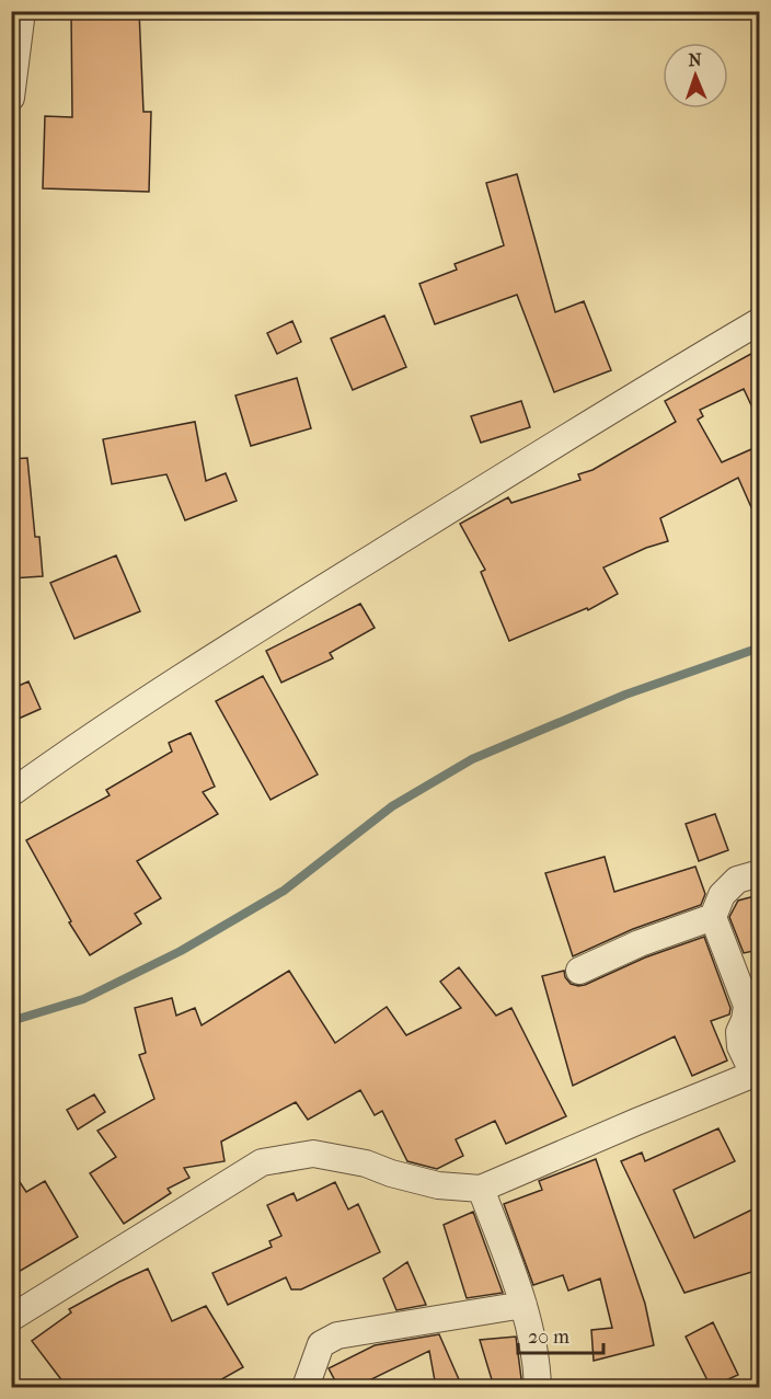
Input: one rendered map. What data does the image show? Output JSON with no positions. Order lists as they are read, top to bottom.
{
  "scale_bar": "20 m",
  "north": "top"
}
